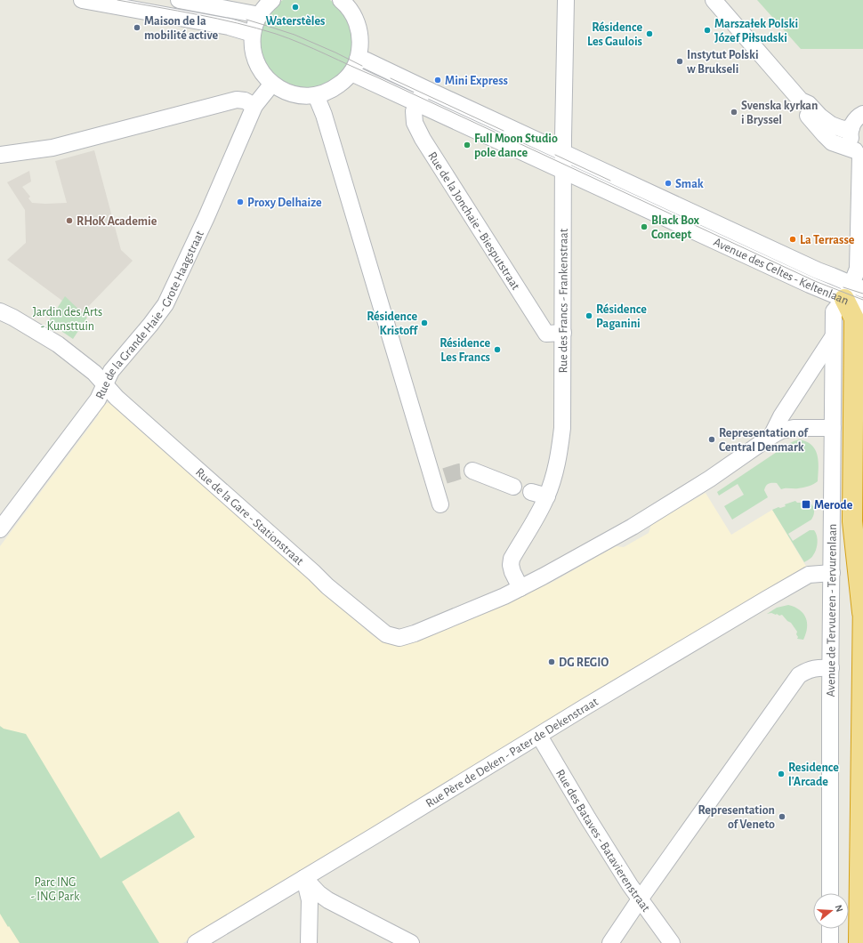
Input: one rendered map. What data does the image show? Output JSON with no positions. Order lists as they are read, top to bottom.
{
  "streets": {
    "street": [
      "Rue de la Jonchaie - Biesputstraat",
      "Avenue des Celtes - Keltenlaan",
      "Rue des Francs - Frankenstraat",
      "Rue de la Grande Haie - Grote Haagstraat",
      "Rue de la Gare - Stationstraat",
      "Avenue de Tervueren - Tervurenlaan",
      "Rue Père de Deken - Pater de Dekenstraat",
      "Rue des Bataves - Batavierenstraat"
    ]
  },
  "crossings": [
    ["Rue de la Jonchaie - Biesputstraat", "Avenue des Celtes - Keltenlaan"],
    ["Rue de la Jonchaie - Biesputstraat", "Rue des Francs - Frankenstraat"],
    ["Avenue des Celtes - Keltenlaan", "Rue des Francs - Frankenstraat"],
    ["Avenue des Celtes - Keltenlaan", "Avenue de Tervueren - Tervurenlaan"],
    ["Rue des Francs - Frankenstraat", "Rue de la Gare - Stationstraat"],
    ["Rue de la Grande Haie - Grote Haagstraat", "Rue de la Gare - Stationstraat"],
    ["Avenue de Tervueren - Tervurenlaan", "Rue Père de Deken - Pater de Dekenstraat"],
    ["Rue Père de Deken - Pater de Dekenstraat", "Rue des Bataves - Batavierenstraat"]
  ],
  "parks": ["Jardin des Arts - Kunsttuin", "Parc ING - ING Park"],
  "places": {
    "other": [
      "Waterstèles",
      "Maison de la mobilité active",
      "Marszałek Polski Józef Piłsudski",
      "Résidence Les Gaulois",
      "Instytut Polski w Brukseli",
      "Mini Express",
      "Svenska kyrkan i Bryssel",
      "Full Moon Studio pole dance",
      "Smak",
      "Proxy Delhaize",
      "RHoK Academie",
      "Black Box Concept",
      "La Terrasse",
      "Résidence Paganini",
      "Résidence Kristoff",
      "Résidence Les Francs",
      "Representation of Central Denmark",
      "DG REGIO",
      "Residence l'Arcade",
      "Representation of Veneto"
    ],
    "transit": ["Merode"]
  },
  "north": "right"
}
